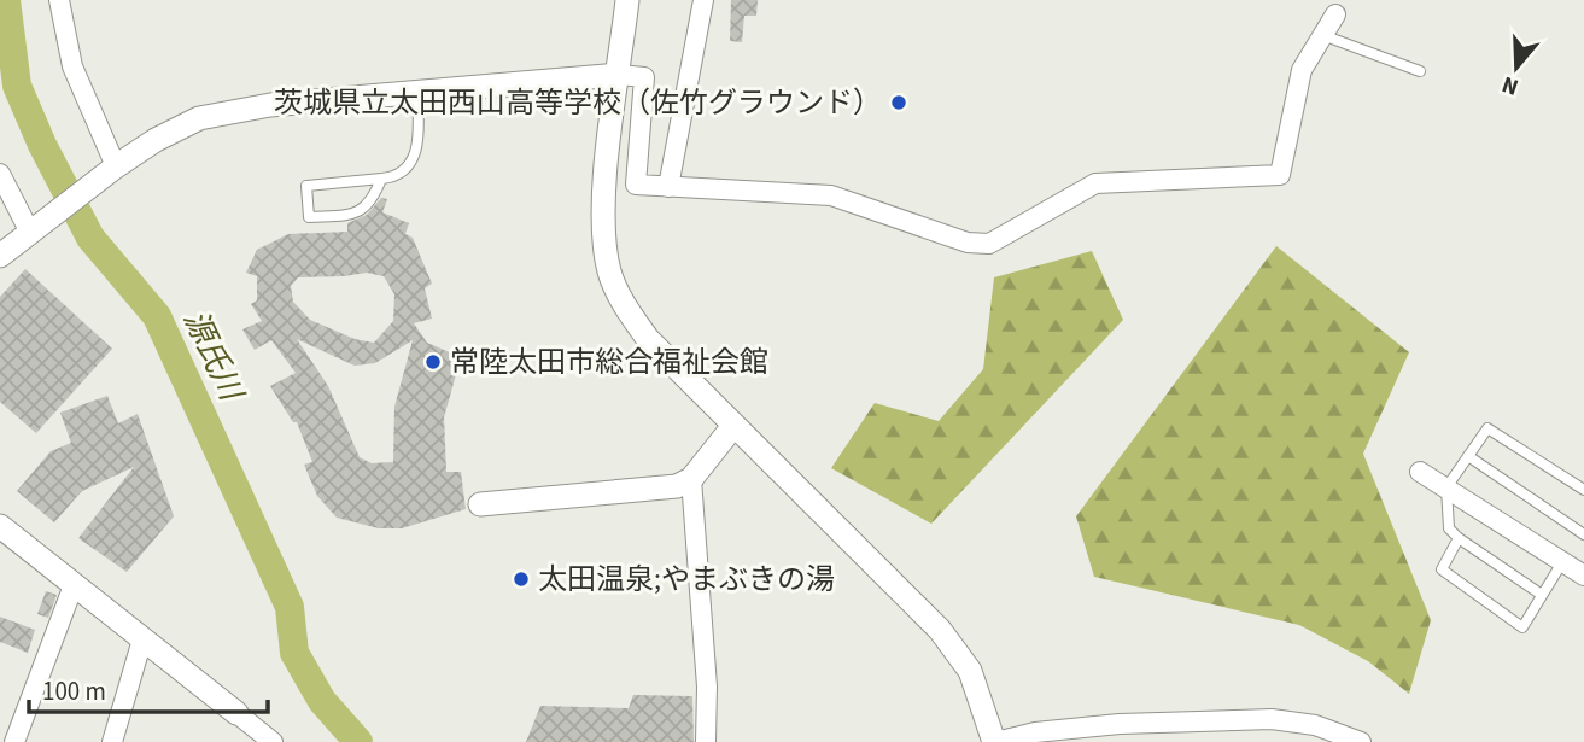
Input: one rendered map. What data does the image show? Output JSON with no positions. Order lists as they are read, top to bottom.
{
  "water": ["源氏川"],
  "places": ["茨城県立太田西山高等学校（佐竹グラウンド）", "常陸太田市総合福祉会館", "太田温泉;やまぶきの湯"],
  "scale_bar": "100 m",
  "north": "bottom"
}
